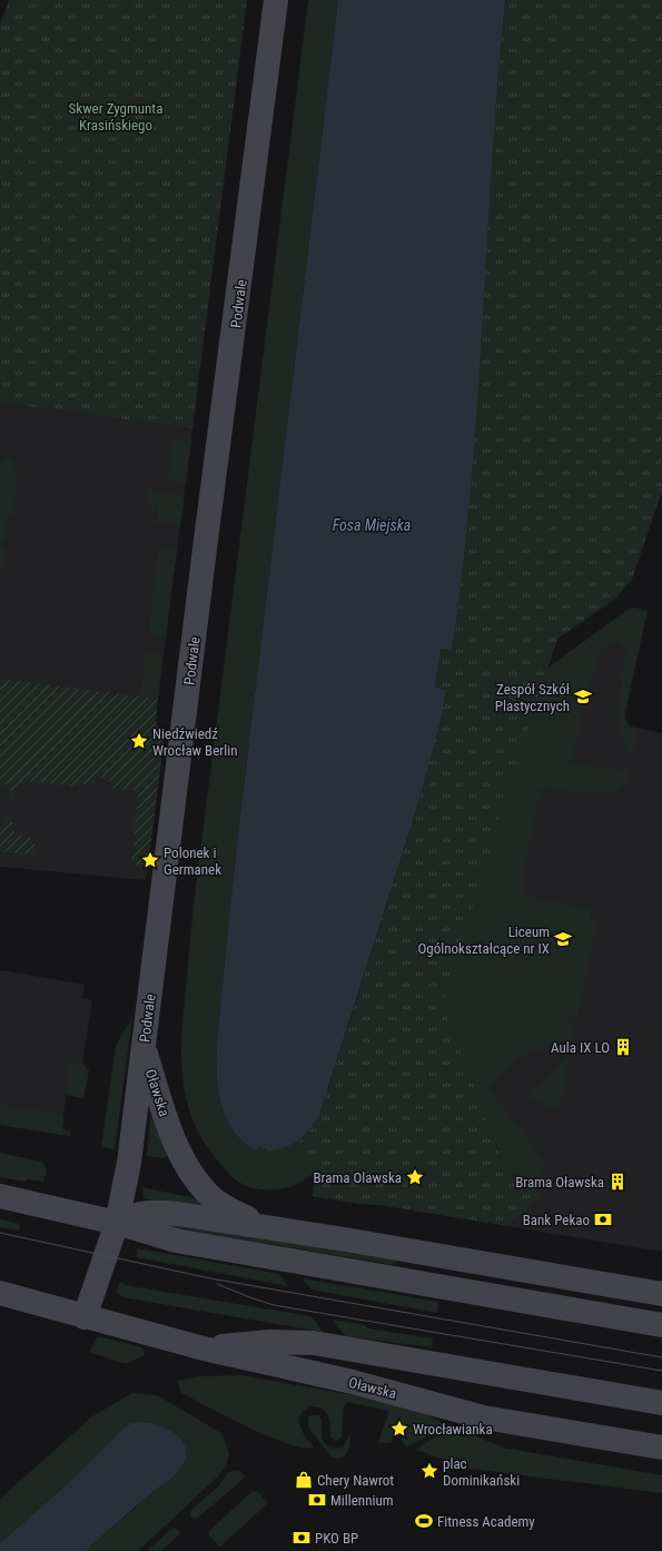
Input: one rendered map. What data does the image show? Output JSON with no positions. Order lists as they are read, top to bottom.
{
  "streets": {
    "main road": ["Podwale", "Oławska"]
  },
  "crossings": [
    ["Podwale", "Oławska"]
  ],
  "water": ["Fosa Miejska"],
  "parks": ["Skwer Zygmunta Krasińskiego"],
  "places": {
    "school or university": ["Zespół Szkół Plastycznych", "Liceum Ogólnokształcące nr IX"],
    "place": [
      "Niedźwiedź Wrocław Berlin",
      "Polonek i Germanek",
      "Brama Olawska",
      "Wrocławianka",
      "plac Dominikański"
    ],
    "building": ["Aula IX LO", "Brama Oławska"],
    "bank": ["Bank Pekao", "Millennium", "PKO BP"],
    "shop": ["Chery Nawrot"],
    "sports": ["Fitness Academy"]
  }
}
